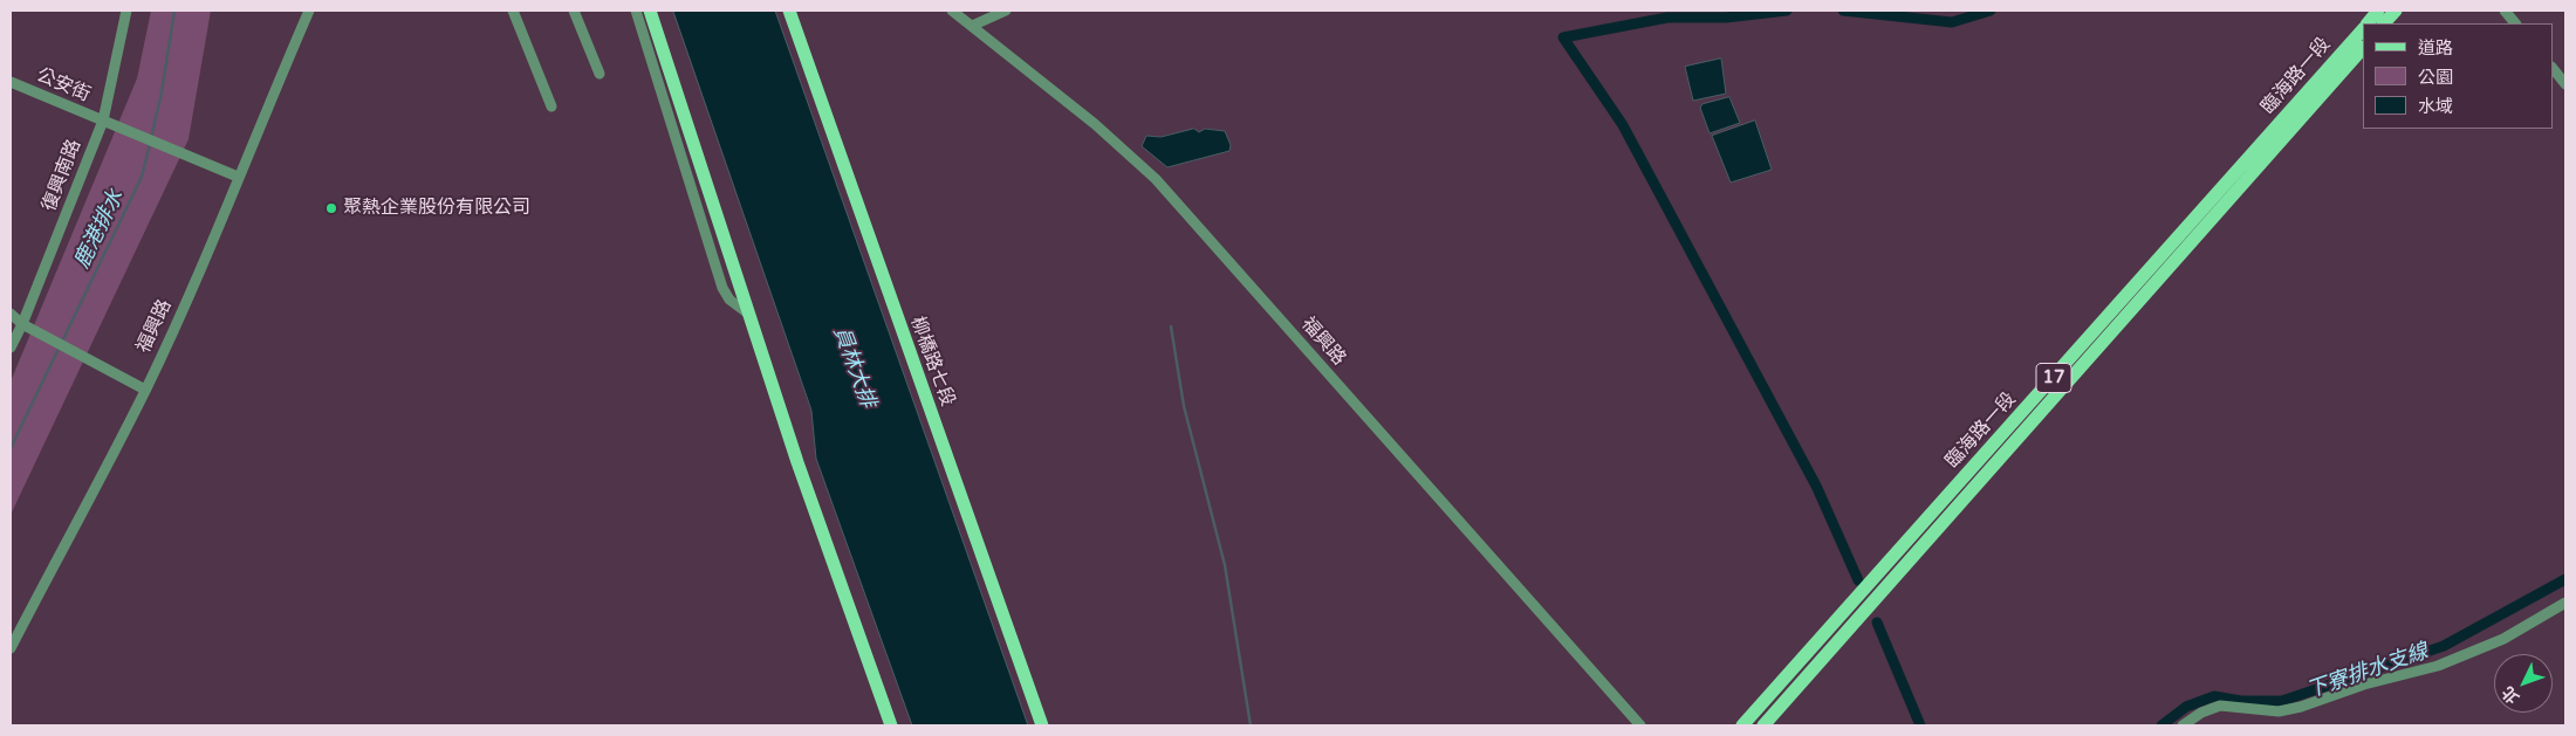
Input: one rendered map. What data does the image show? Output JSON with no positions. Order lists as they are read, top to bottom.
{
  "streets": {
    "main road": ["臨海路一段", "柳橋路七段", "17"],
    "street": ["公安街", "復興南路", "福興路"]
  },
  "crossings": [
    ["公安街", "復興南路"],
    ["公安街", "福興路"]
  ],
  "water": ["鹿港排水", "員林大排", "下寮排水支線"],
  "places": ["聚熱企業股份有限公司"],
  "legend": ["道路", "公園", "水域"],
  "north": "bottom left"
}
